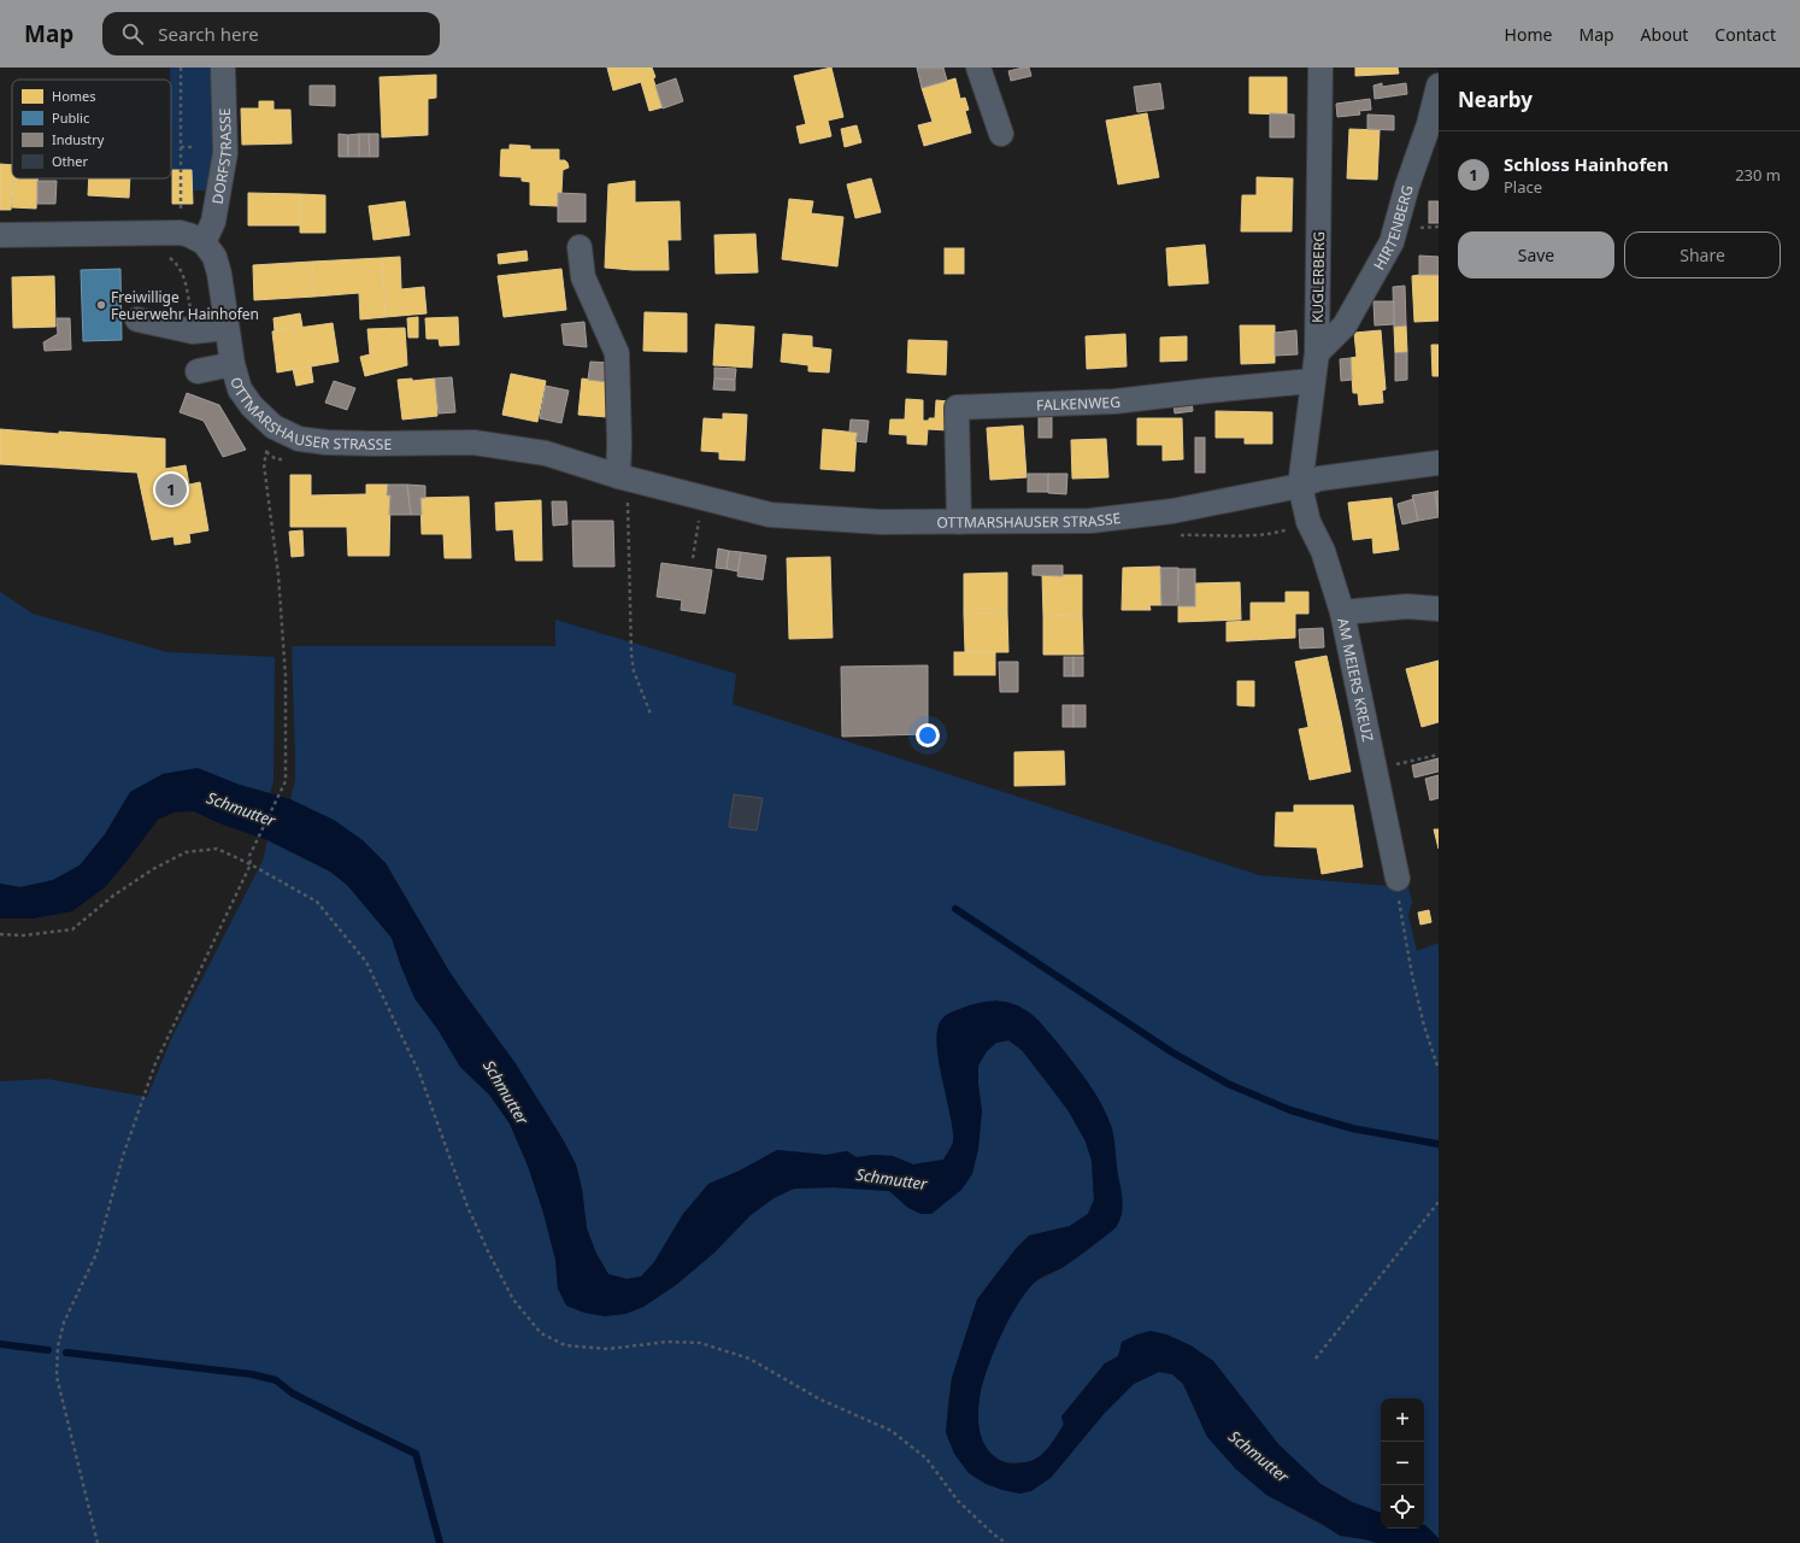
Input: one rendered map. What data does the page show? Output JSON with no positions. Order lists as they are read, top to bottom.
{
  "streets": {
    "street": [
      "DORFSTRASSE",
      "HIRTENBERG",
      "KUGLERBERG",
      "FALKENWEG",
      "OTTMARSHAUSER STRASSE",
      "AM MEIERS KREUZ"
    ]
  },
  "crossings": [
    ["DORFSTRASSE", "OTTMARSHAUSER STRASSE"],
    ["HIRTENBERG", "KUGLERBERG"],
    ["KUGLERBERG", "FALKENWEG"],
    ["KUGLERBERG", "OTTMARSHAUSER STRASSE"],
    ["KUGLERBERG", "AM MEIERS KREUZ"],
    ["FALKENWEG", "OTTMARSHAUSER STRASSE"],
    ["OTTMARSHAUSER STRASSE", "AM MEIERS KREUZ"]
  ],
  "water": ["Schmutter"],
  "places": ["Freiwillige Feuerwehr Hainhofen"],
  "legend": [
    "Homes",
    "Public",
    "Industry",
    "Other"
  ],
  "page": {
    "header": "Map",
    "search": "Search here",
    "nav": [
      "Home",
      "Map",
      "About",
      "Contact"
    ],
    "heading": "Nearby",
    "list": [
      {
        "mark": "1",
        "name": "Schloss Hainhofen",
        "note": "Place",
        "value": "230 m"
      }
    ],
    "buttons": ["Save", "Share"],
    "pins": "1",
    "map_buttons": ["+", "−"]
  }
}
